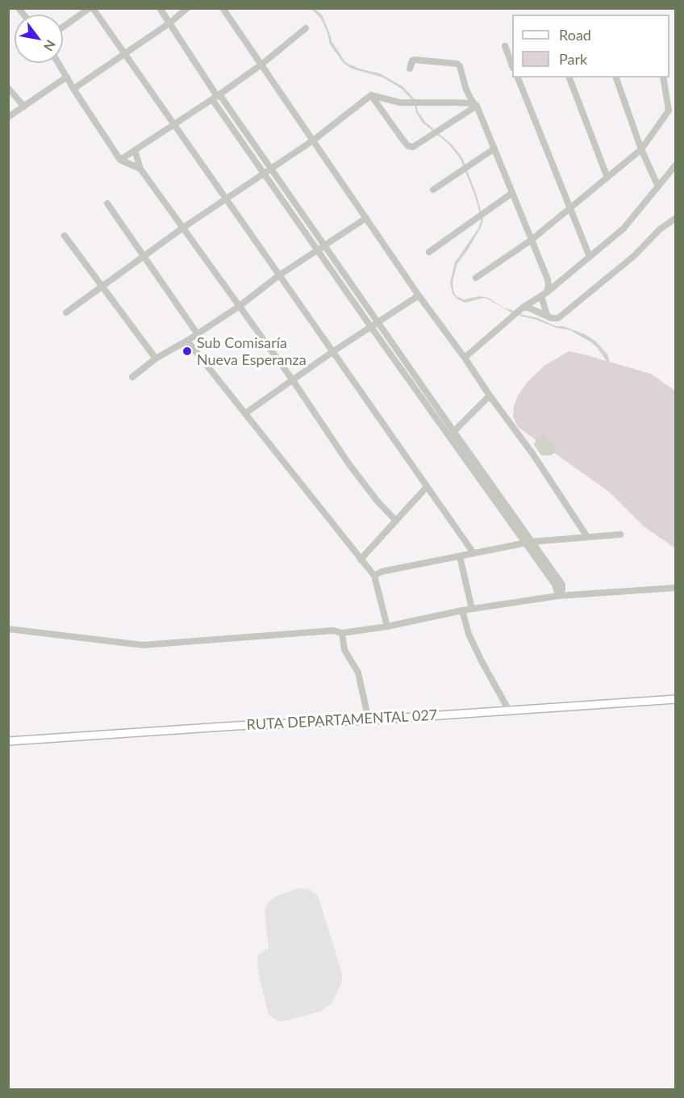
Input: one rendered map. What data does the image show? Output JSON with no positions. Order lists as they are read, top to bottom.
{
  "streets": {
    "main road": ["RUTA DEPARTAMENTAL 027"]
  },
  "places": ["Sub Comisaría Nueva Esperanza"],
  "legend": ["Road", "Park"],
  "north": "bottom right"
}
